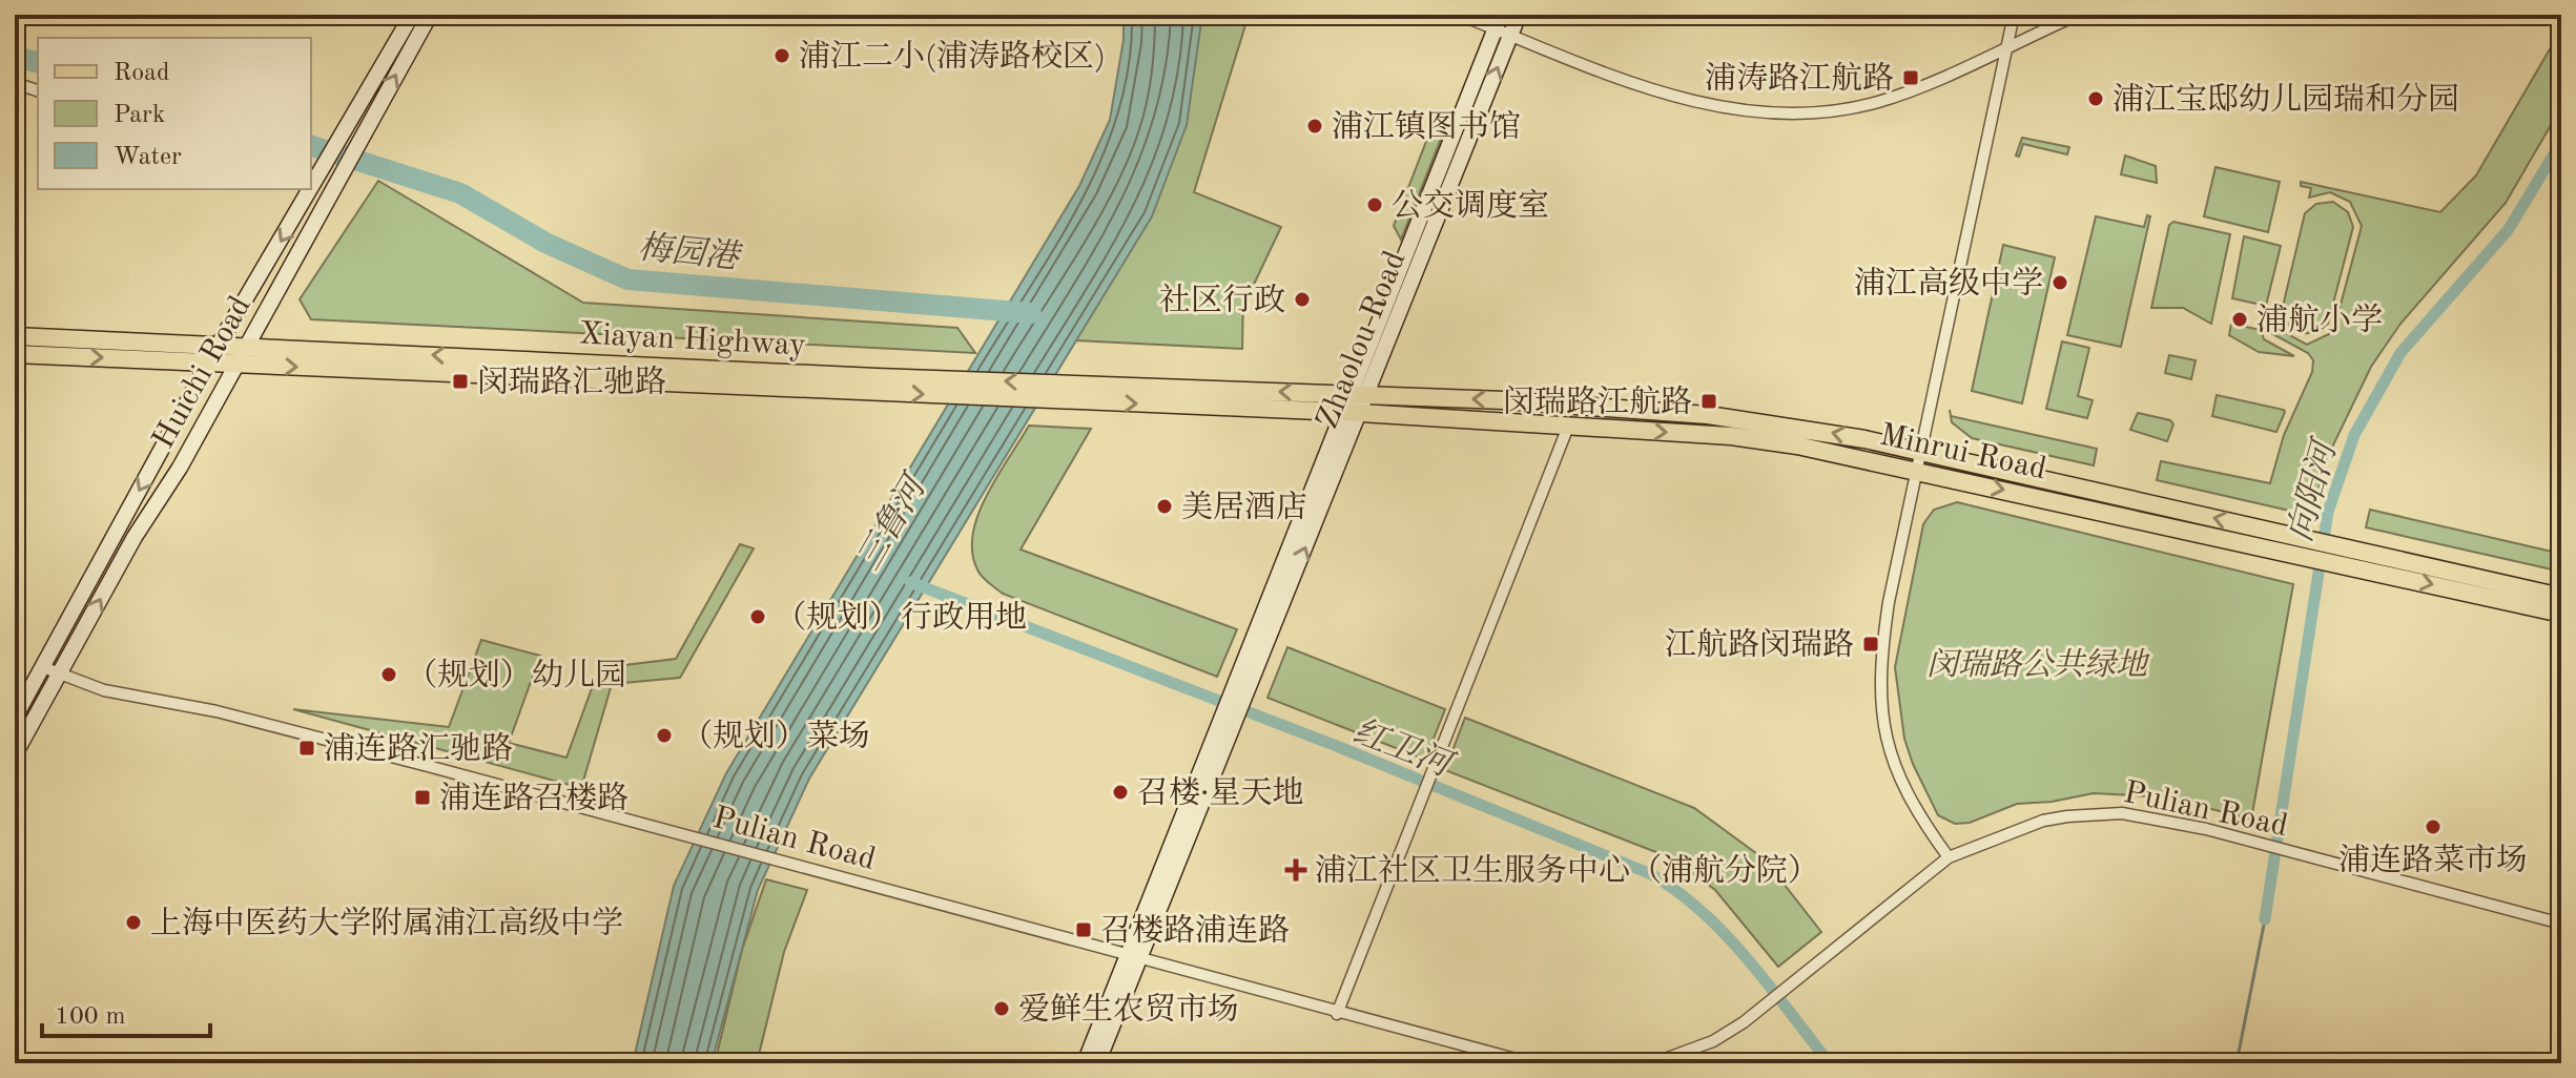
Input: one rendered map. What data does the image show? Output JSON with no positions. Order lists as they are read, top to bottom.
{
  "streets": {
    "main road": ["Xiayan Highway", "Minrui Road"],
    "street": ["Zhaolou Road", "Huichi Road", "Pulian Road"]
  },
  "crossings": [
    ["Xiayan Highway", "Zhaolou Road"],
    ["Xiayan Highway", "Huichi Road"],
    ["Xiayan Highway", "Minrui Road"],
    ["Zhaolou Road", "Minrui Road"],
    ["Zhaolou Road", "Pulian Road"],
    ["Huichi Road", "Pulian Road"]
  ],
  "water": [
    "梅园港",
    "向阳河",
    "三鲁河",
    "红卫河"
  ],
  "parks": ["闵瑞路公共绿地"],
  "places": {
    "other": [
      "浦江二小(浦涛路校区)",
      "浦江宝邸幼儿园瑞和分园",
      "浦江镇图书馆",
      "公交调度室",
      "浦江高级中学",
      "社区行政",
      "浦航小学",
      "美居酒店",
      "（规划）行政用地",
      "（规划）幼儿园",
      "（规划）菜场",
      "召楼·星天地",
      "浦连路菜市场",
      "上海中医药大学附属浦江高级中学",
      "爱鲜生农贸市场"
    ],
    "transit": [
      "浦涛路江航路",
      "闵瑞路汇驰路",
      "闵瑞路江航路",
      "江航路闵瑞路",
      "浦连路汇驰路",
      "浦连路召楼路",
      "召楼路浦连路"
    ],
    "health": ["浦江社区卫生服务中心（浦航分院）"]
  },
  "legend": ["Road", "Park", "Water"],
  "scale_bar": "100 m"
}
